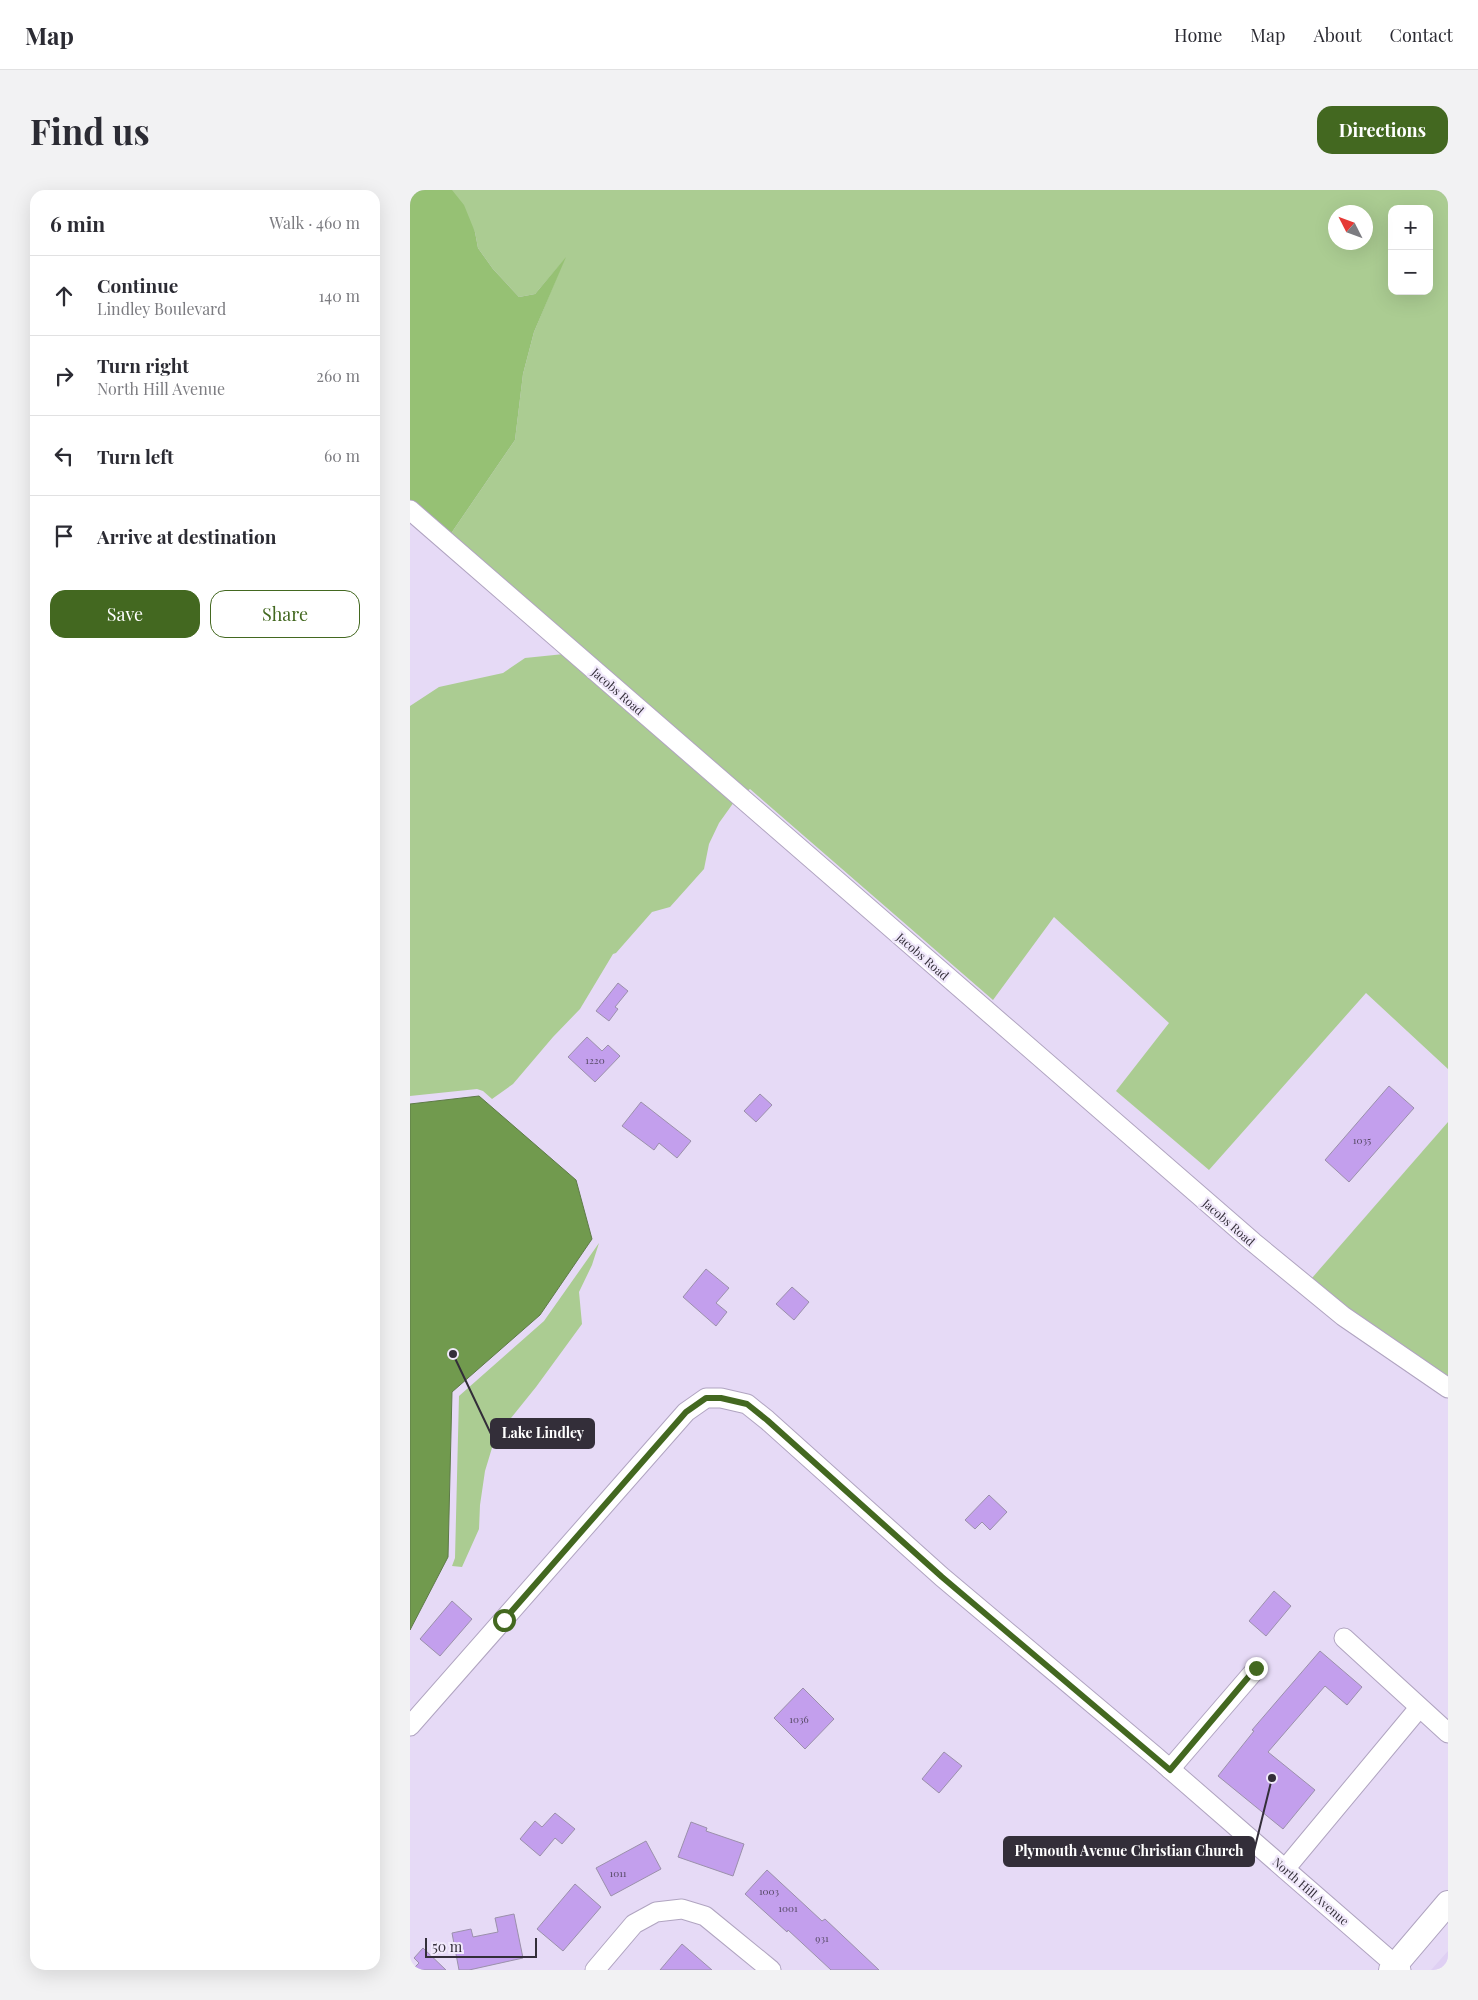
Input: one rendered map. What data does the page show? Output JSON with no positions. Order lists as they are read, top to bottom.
{
  "streets": {
    "street": ["Jacobs Road", "North Hill Avenue"]
  },
  "places": ["Lake Lindley", "Plymouth Avenue Christian Church"],
  "house_numbers": [
    "1220",
    "1035",
    "1036",
    "1011",
    "1003",
    "1001",
    "931"
  ],
  "scale_bar": "50 m",
  "north": "top left",
  "page": {
    "header": "Map",
    "nav": [
      "Home",
      "Map",
      "About",
      "Contact"
    ],
    "buttons": [
      "Directions",
      ["Save", "Share"]
    ],
    "title": "Find us",
    "heading": ["6 min", "Walk · 460 m"],
    "map_buttons": ["+", "−"],
    "list": [
      ["Continue", "Lindley Boulevard", "140 m"],
      ["Turn right", "North Hill Avenue", "260 m"],
      ["Turn left", "60 m"],
      "Arrive at destination"
    ],
    "scale": "50 m"
  }
}
